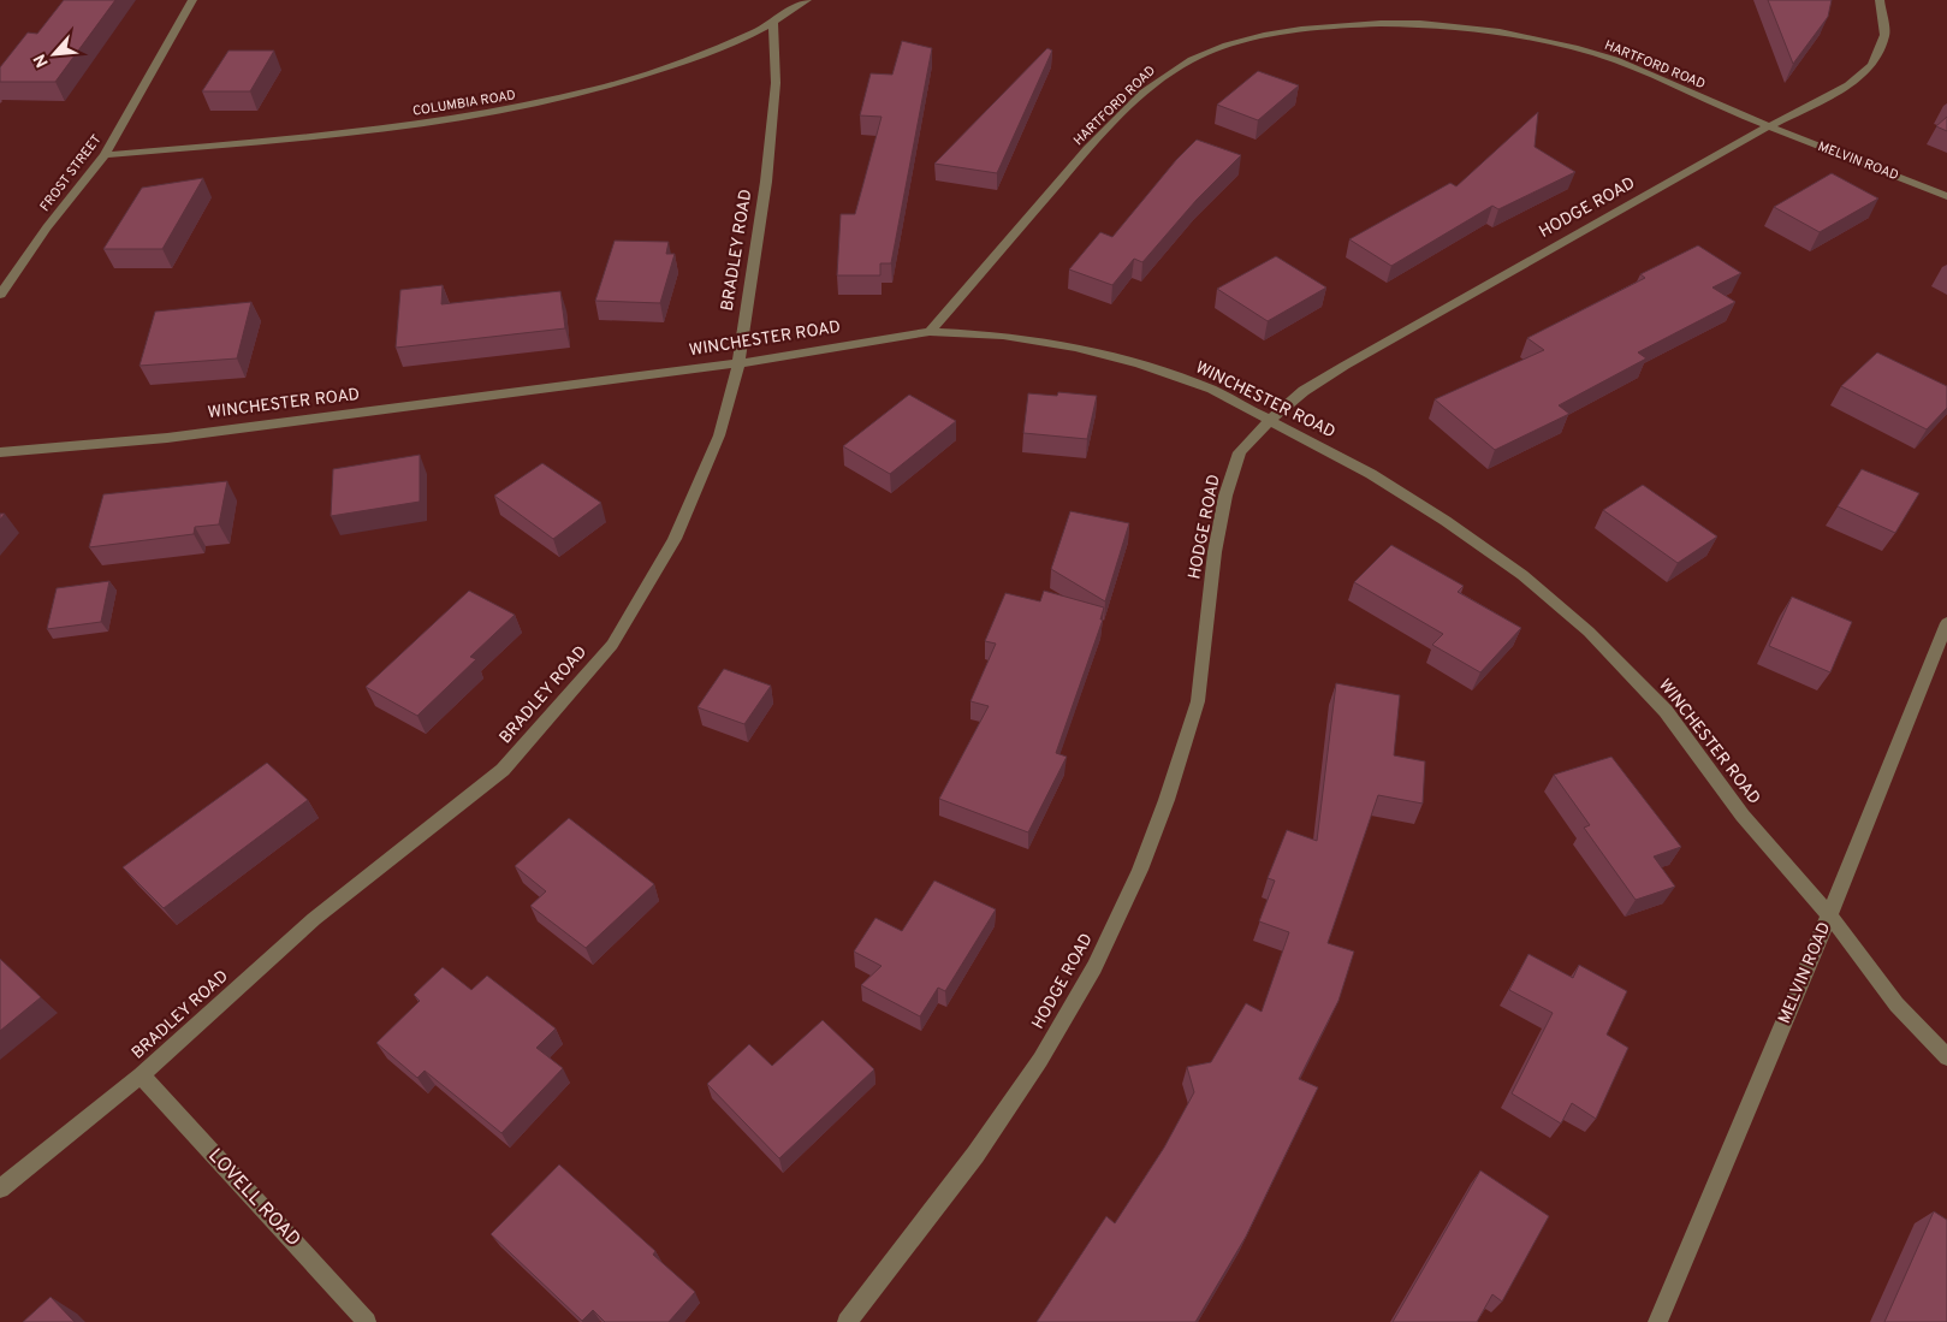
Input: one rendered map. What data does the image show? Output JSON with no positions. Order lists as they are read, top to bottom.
{
  "streets": {
    "street": [
      "HARTFORD ROAD",
      "COLUMBIA ROAD",
      "MELVIN ROAD",
      "FROST STREET",
      "HODGE ROAD",
      "BRADLEY ROAD",
      "WINCHESTER ROAD",
      "LOVELL ROAD"
    ]
  },
  "crossings": [
    ["HARTFORD ROAD", "MELVIN ROAD"],
    ["HARTFORD ROAD", "HODGE ROAD"],
    ["HARTFORD ROAD", "WINCHESTER ROAD"],
    ["COLUMBIA ROAD", "FROST STREET"],
    ["COLUMBIA ROAD", "BRADLEY ROAD"],
    ["MELVIN ROAD", "HODGE ROAD"],
    ["MELVIN ROAD", "WINCHESTER ROAD"],
    ["HODGE ROAD", "WINCHESTER ROAD"],
    ["BRADLEY ROAD", "WINCHESTER ROAD"],
    ["BRADLEY ROAD", "LOVELL ROAD"]
  ],
  "north": "bottom left"
}
